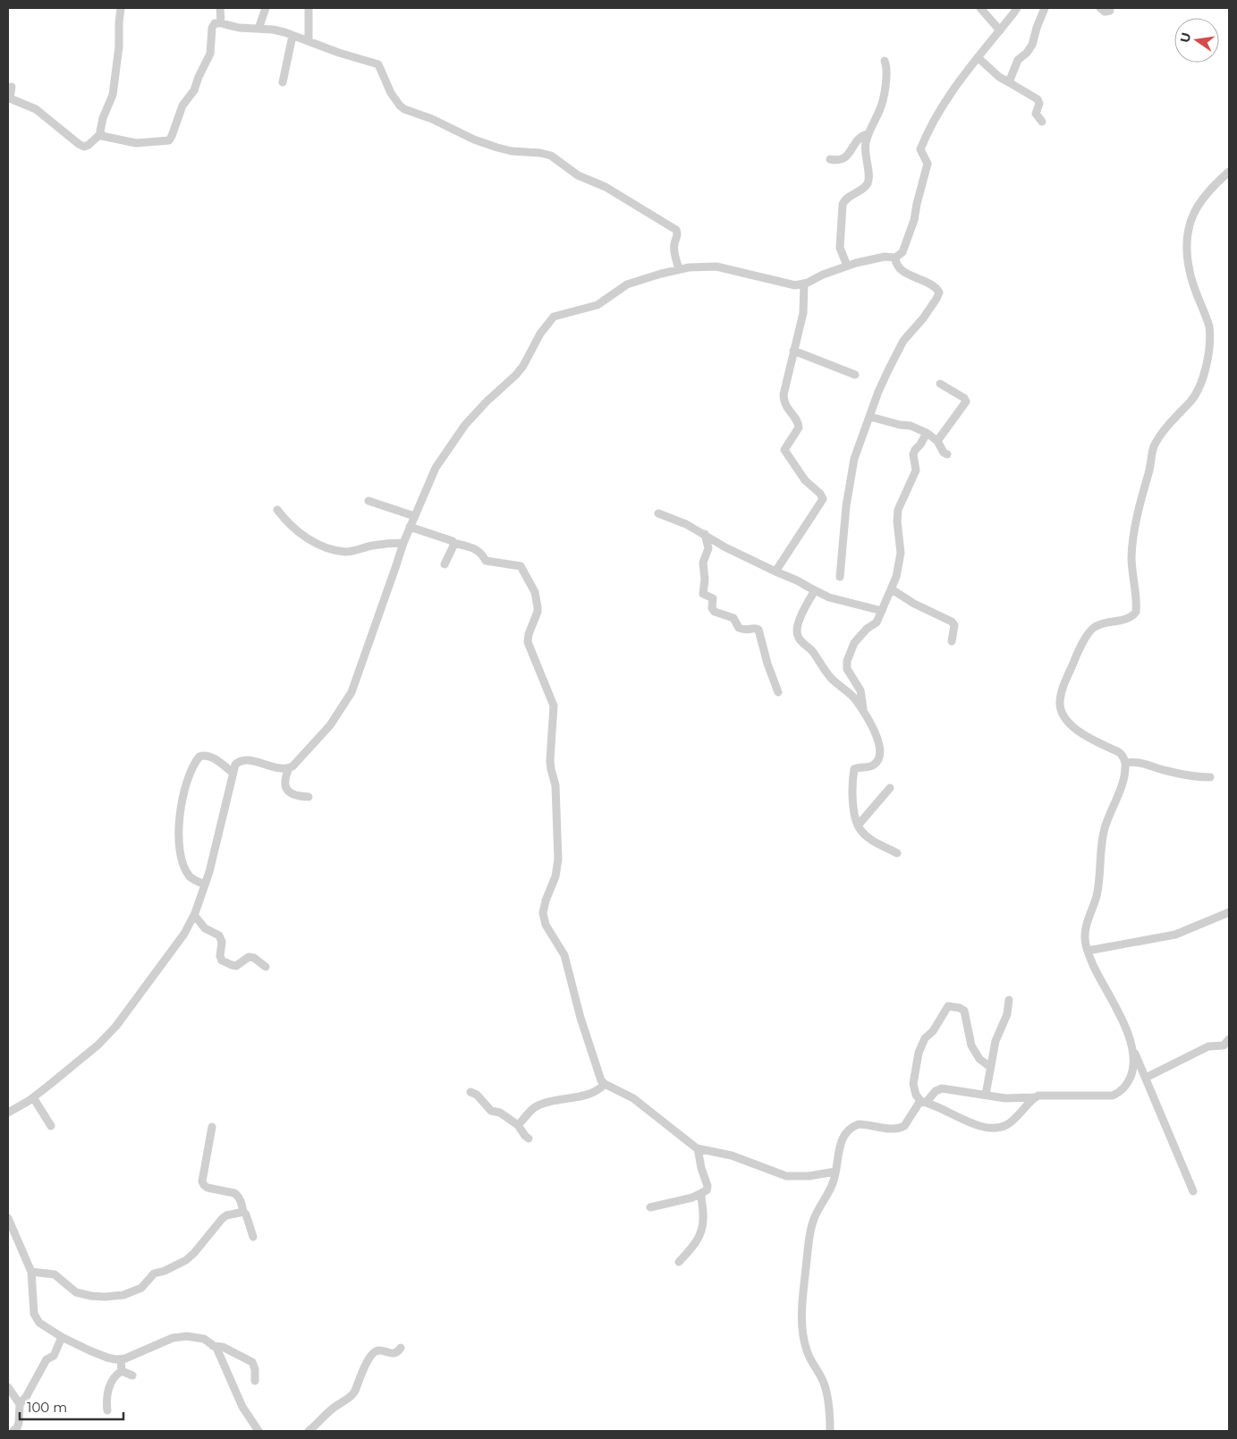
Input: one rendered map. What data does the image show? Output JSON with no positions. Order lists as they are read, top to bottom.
{
  "scale_bar": "100 m",
  "north": "left"
}
